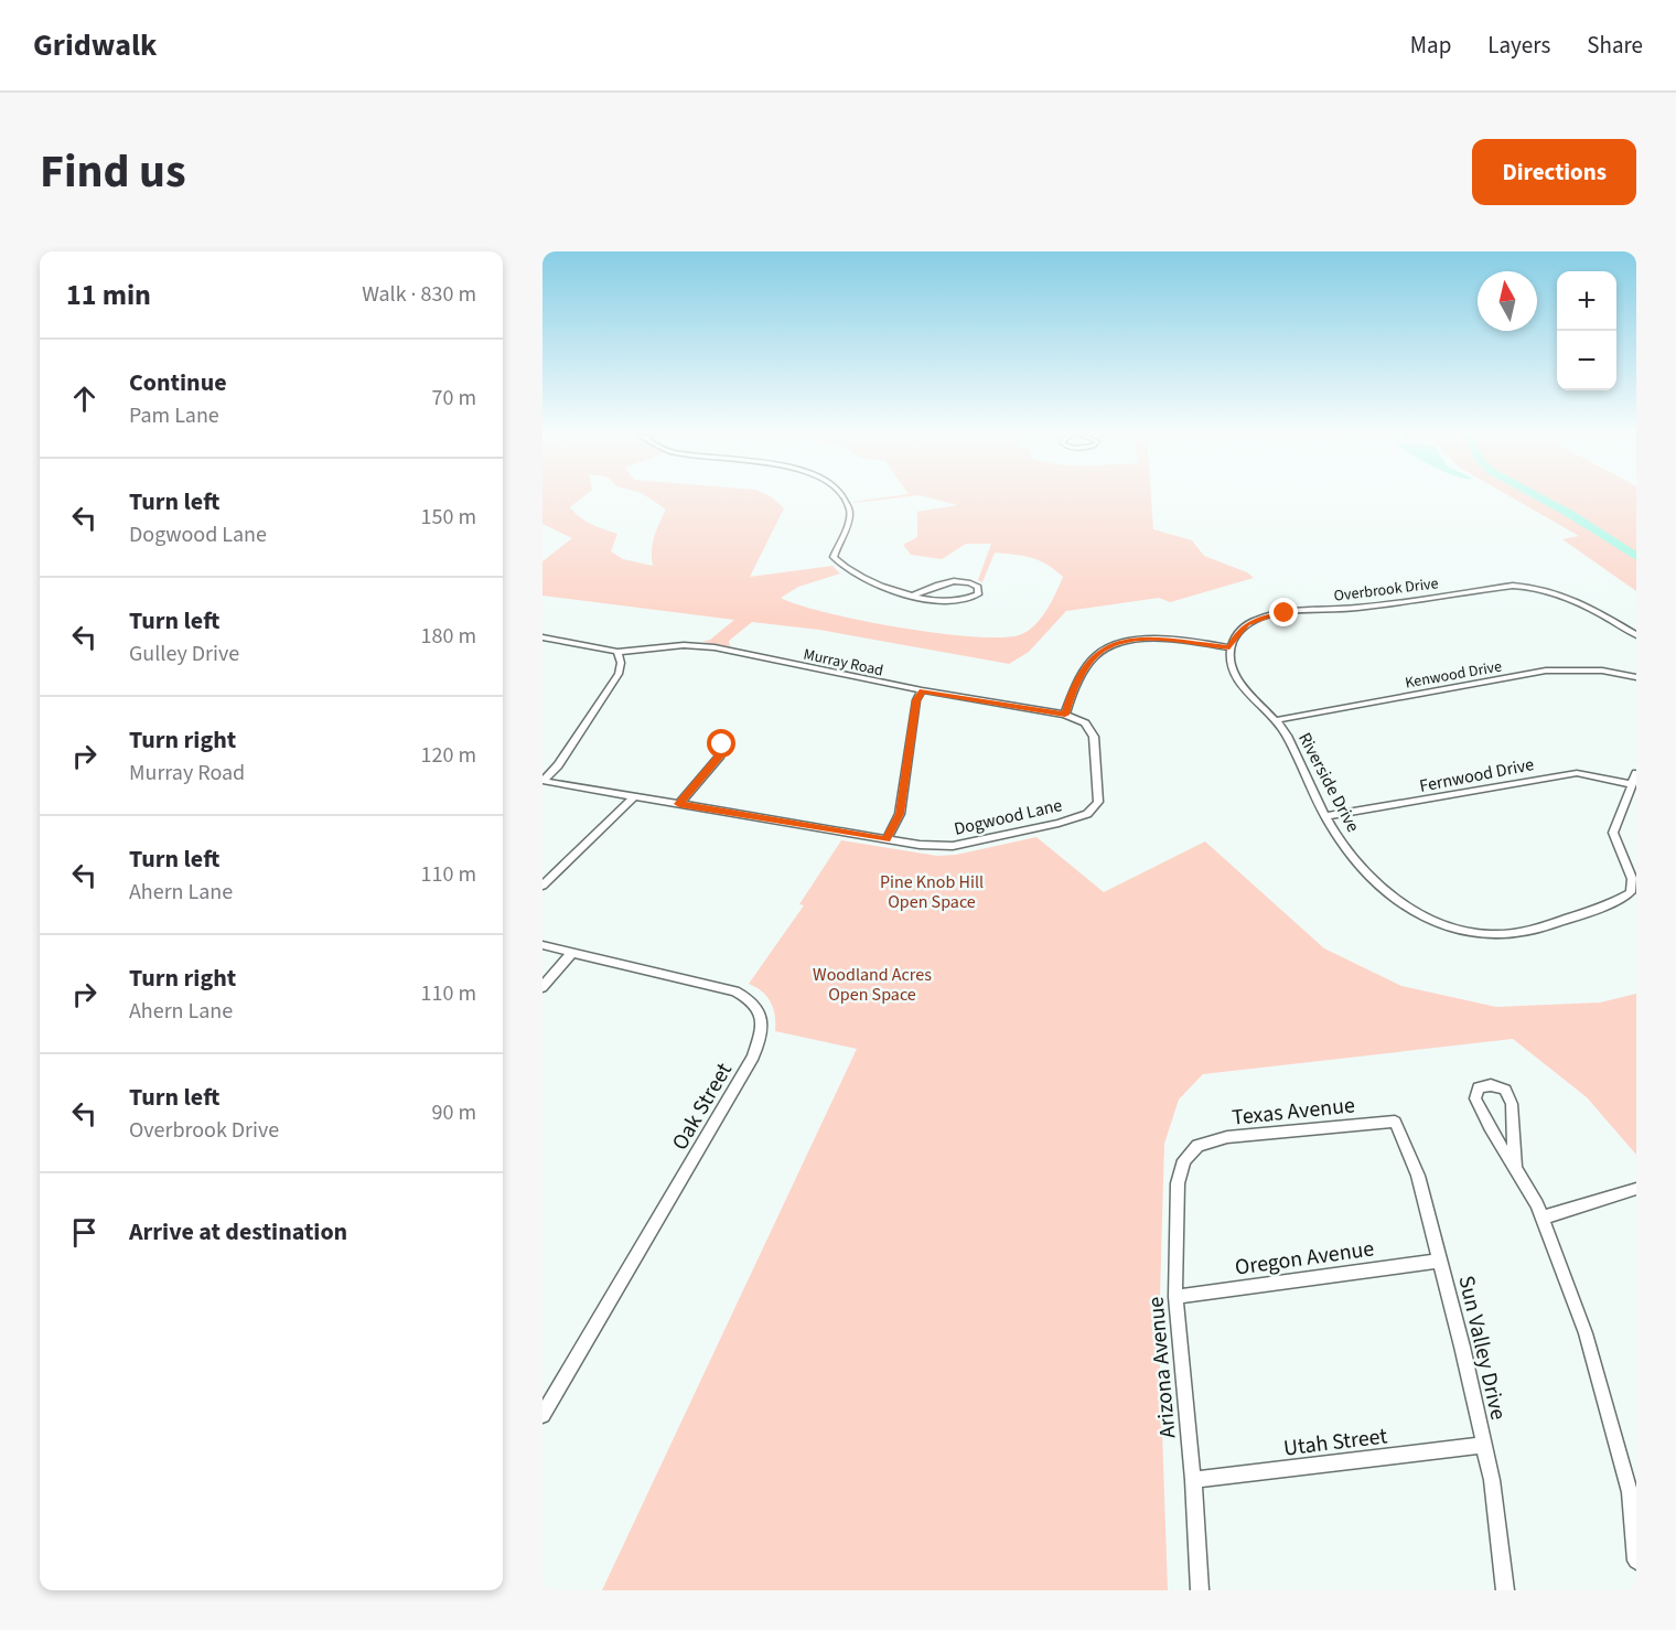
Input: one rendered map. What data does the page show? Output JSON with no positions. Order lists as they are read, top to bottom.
{
  "streets": {
    "street": [
      "Overbrook Drive",
      "Murray Road",
      "Kenwood Drive",
      "Fernwood Drive",
      "Riverside Drive",
      "Dogwood Lane",
      "Oak Street",
      "Texas Avenue",
      "Oregon Avenue",
      "Sun Valley Drive",
      "Arizona Avenue",
      "Utah Street"
    ]
  },
  "crossings": [
    ["Murray Road", "Dogwood Lane"],
    ["Kenwood Drive", "Riverside Drive"],
    ["Fernwood Drive", "Riverside Drive"],
    ["Texas Avenue", "Sun Valley Drive"],
    ["Texas Avenue", "Arizona Avenue"],
    ["Oregon Avenue", "Sun Valley Drive"],
    ["Oregon Avenue", "Arizona Avenue"],
    ["Sun Valley Drive", "Utah Street"],
    ["Arizona Avenue", "Utah Street"]
  ],
  "parks": ["Pine Knob Hill Open Space", "Woodland Acres Open Space"],
  "north": "top",
  "page": {
    "header": "Gridwalk",
    "nav": ["Map", "Layers", "Share"],
    "title": "Find us",
    "buttons": "Directions",
    "heading": ["11 min", "Walk · 830 m"],
    "map_buttons": ["+", "−"],
    "list": [
      ["Continue", "Pam Lane", "70 m"],
      ["Turn left", "Dogwood Lane", "150 m"],
      ["Turn left", "Gulley Drive", "180 m"],
      ["Turn right", "Murray Road", "120 m"],
      ["Turn left", "Ahern Lane", "110 m"],
      ["Turn right", "Ahern Lane", "110 m"],
      ["Turn left", "Overbrook Drive", "90 m"],
      "Arrive at destination"
    ]
  }
}
